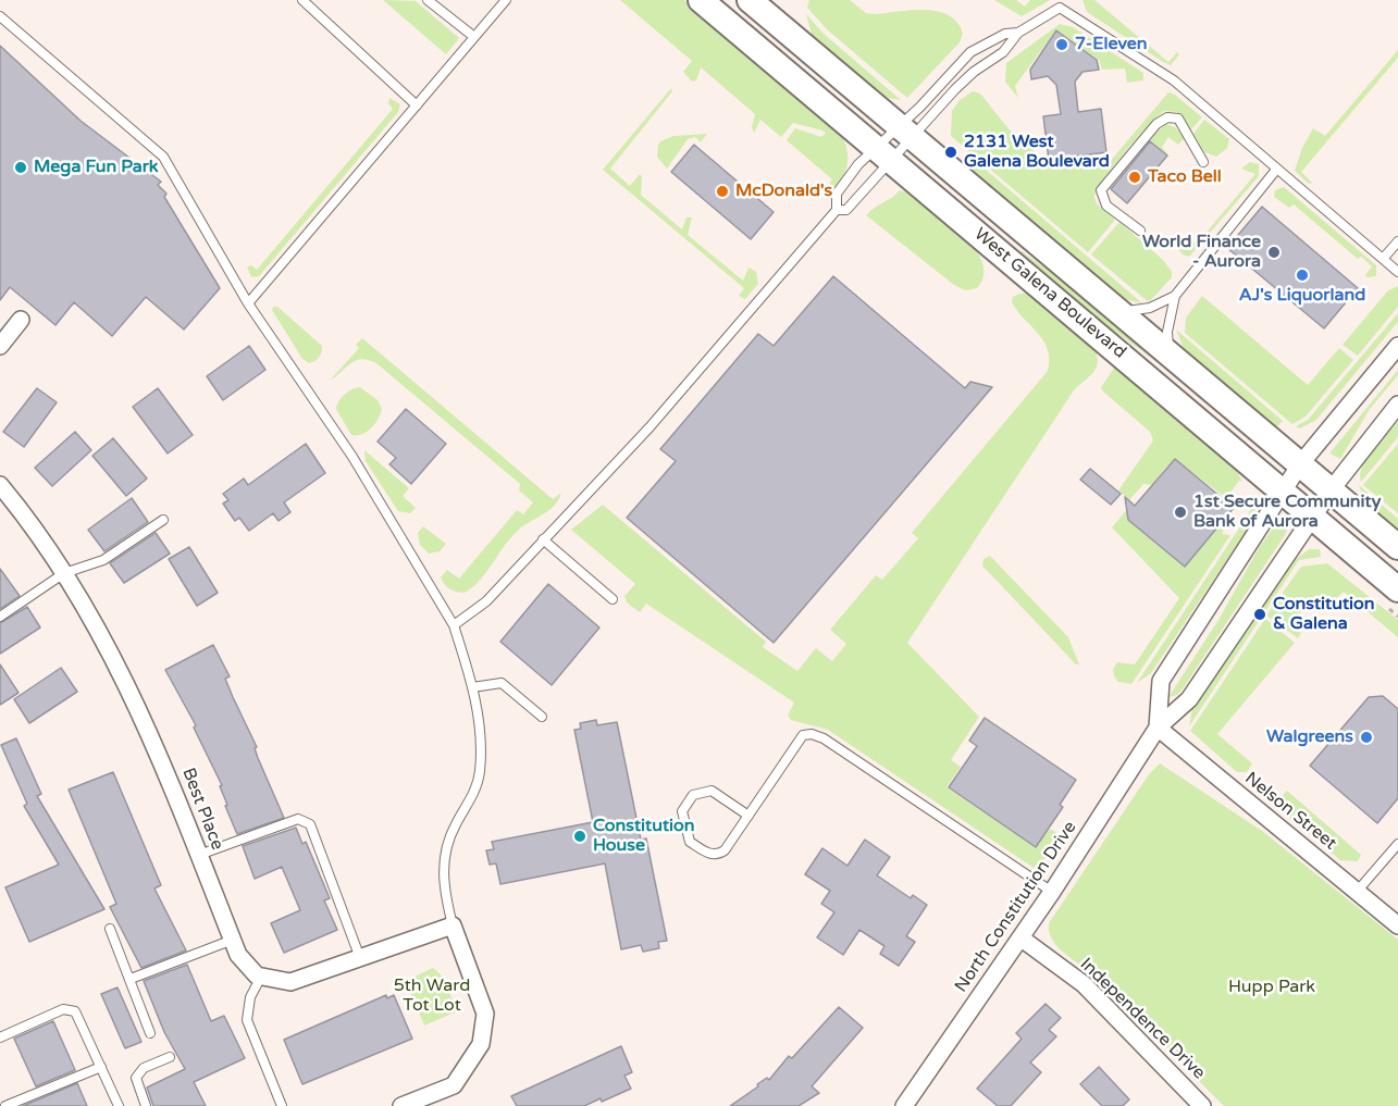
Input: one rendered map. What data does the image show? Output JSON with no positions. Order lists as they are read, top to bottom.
{
  "streets": {
    "main road": ["West Galena Boulevard"],
    "street": [
      "Best Place",
      "Nelson Street",
      "North Constitution Drive",
      "Independence Drive"
    ]
  },
  "crossings": [
    ["West Galena Boulevard", "North Constitution Drive"],
    ["Nelson Street", "North Constitution Drive"],
    ["North Constitution Drive", "Independence Drive"]
  ],
  "parks": ["5th Ward Tot Lot", "Hupp Park"],
  "places": [
    "7-Eleven",
    "2131 West Galena Boulevard",
    "Mega Fun Park",
    "Taco Bell",
    "McDonald's",
    "World Finance - Aurora",
    "AJ's Liquorland",
    "1st Secure Community Bank of Aurora",
    "Constitution & Galena",
    "Walgreens",
    "Constitution House"
  ]
}
